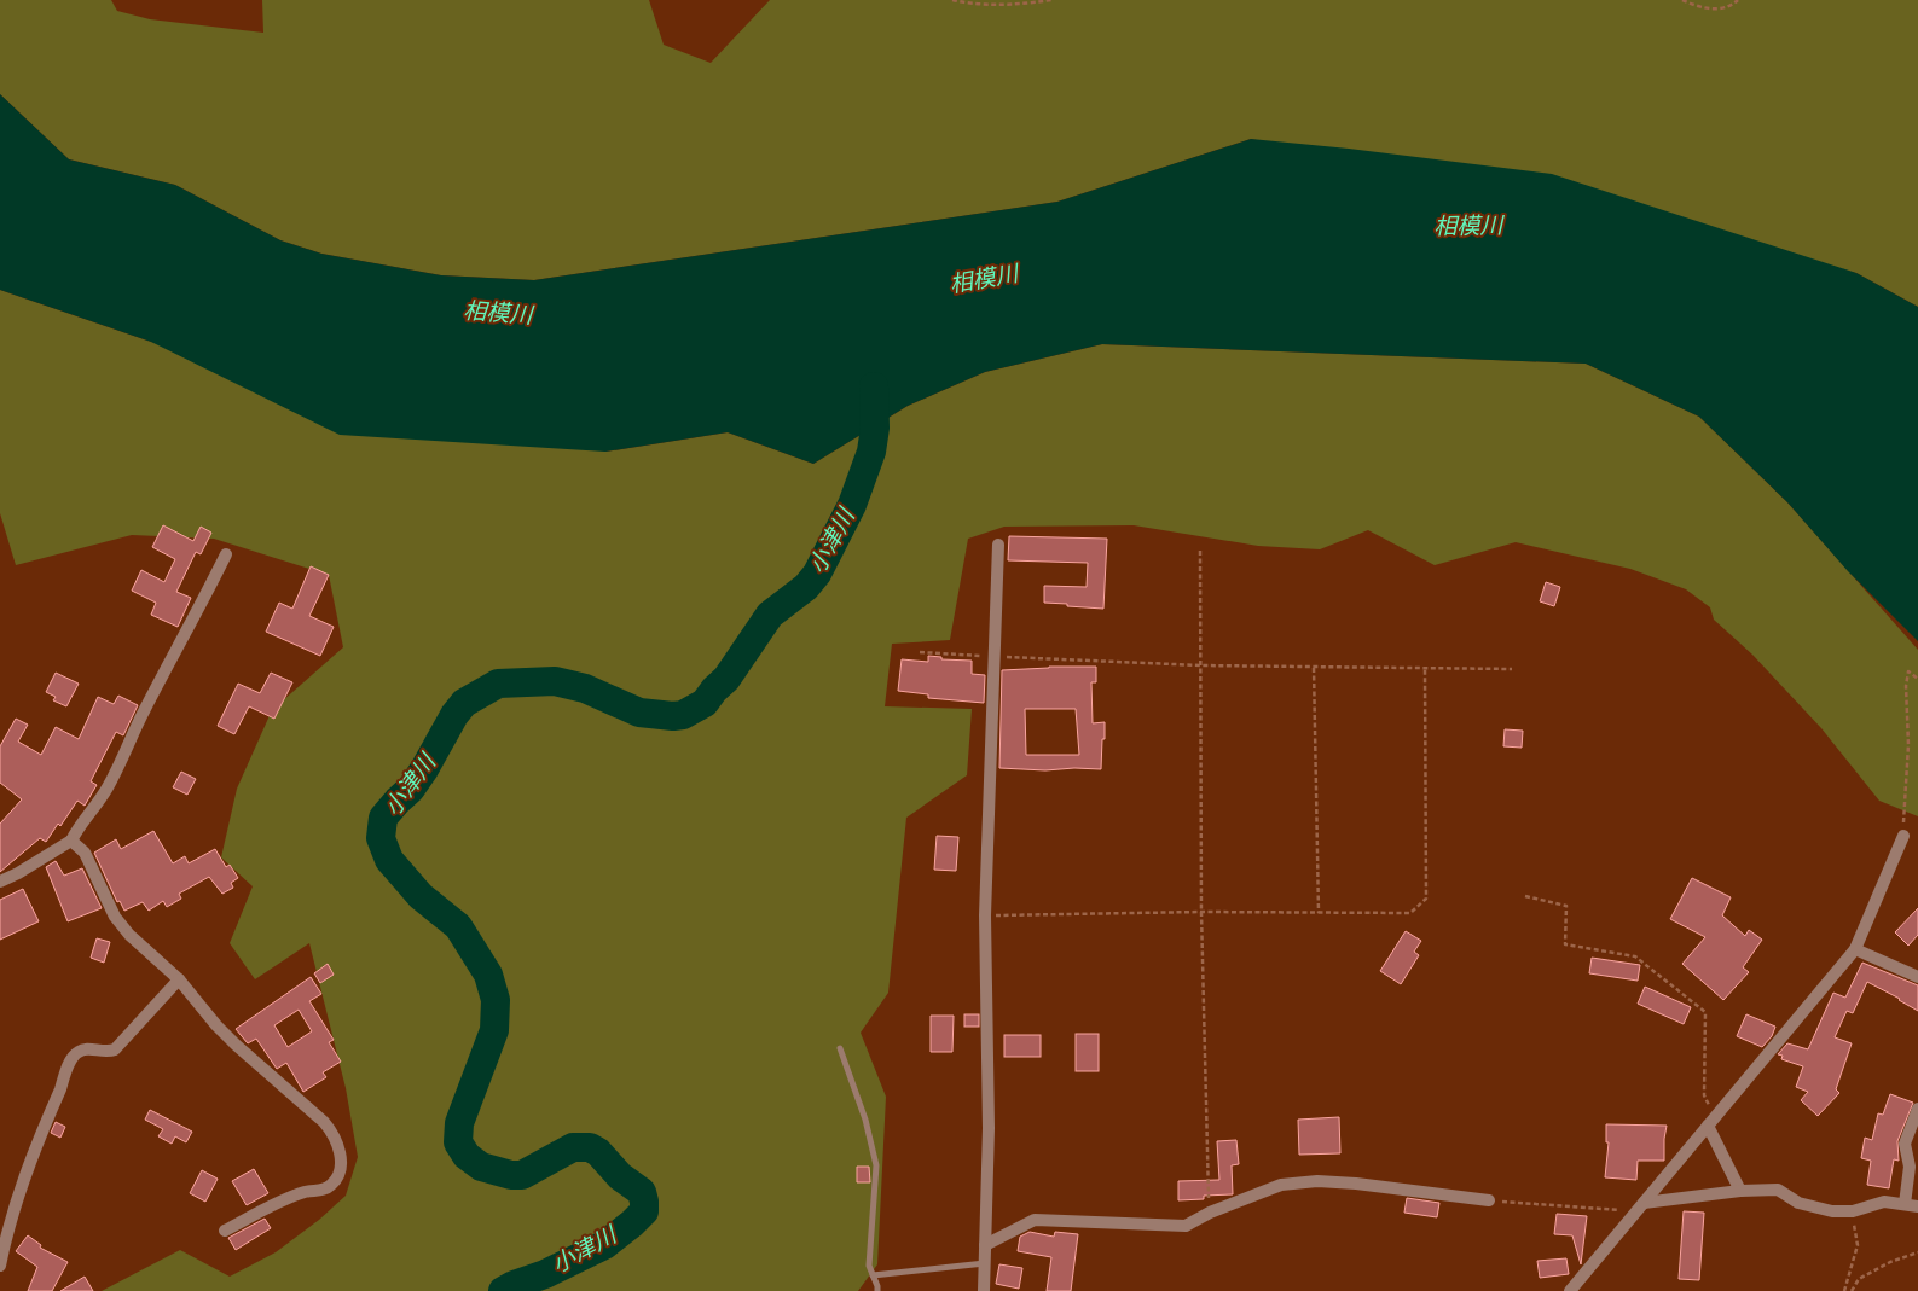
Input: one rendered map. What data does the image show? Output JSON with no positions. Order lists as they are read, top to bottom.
{
  "water": ["相模川", "小津川"]
}
